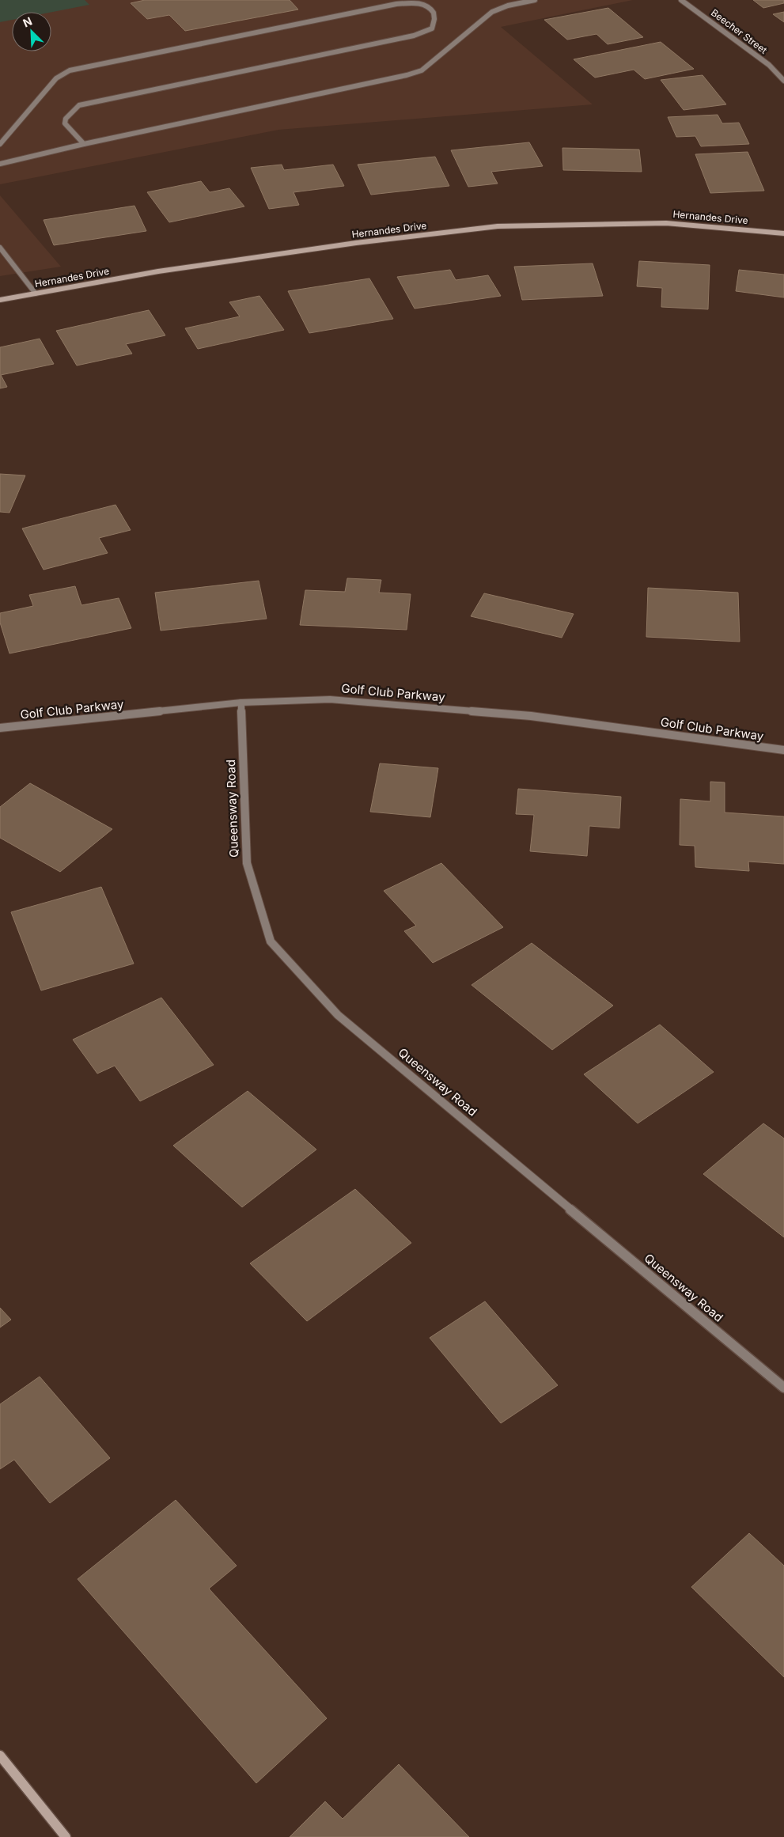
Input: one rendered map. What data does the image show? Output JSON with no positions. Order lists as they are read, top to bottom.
{
  "streets": {
    "street": [
      "Beecher Street",
      "Hernandes Drive",
      "Golf Club Parkway",
      "Queensway Road"
    ]
  },
  "crossings": [
    ["Golf Club Parkway", "Queensway Road"]
  ],
  "north": "top left"
}
